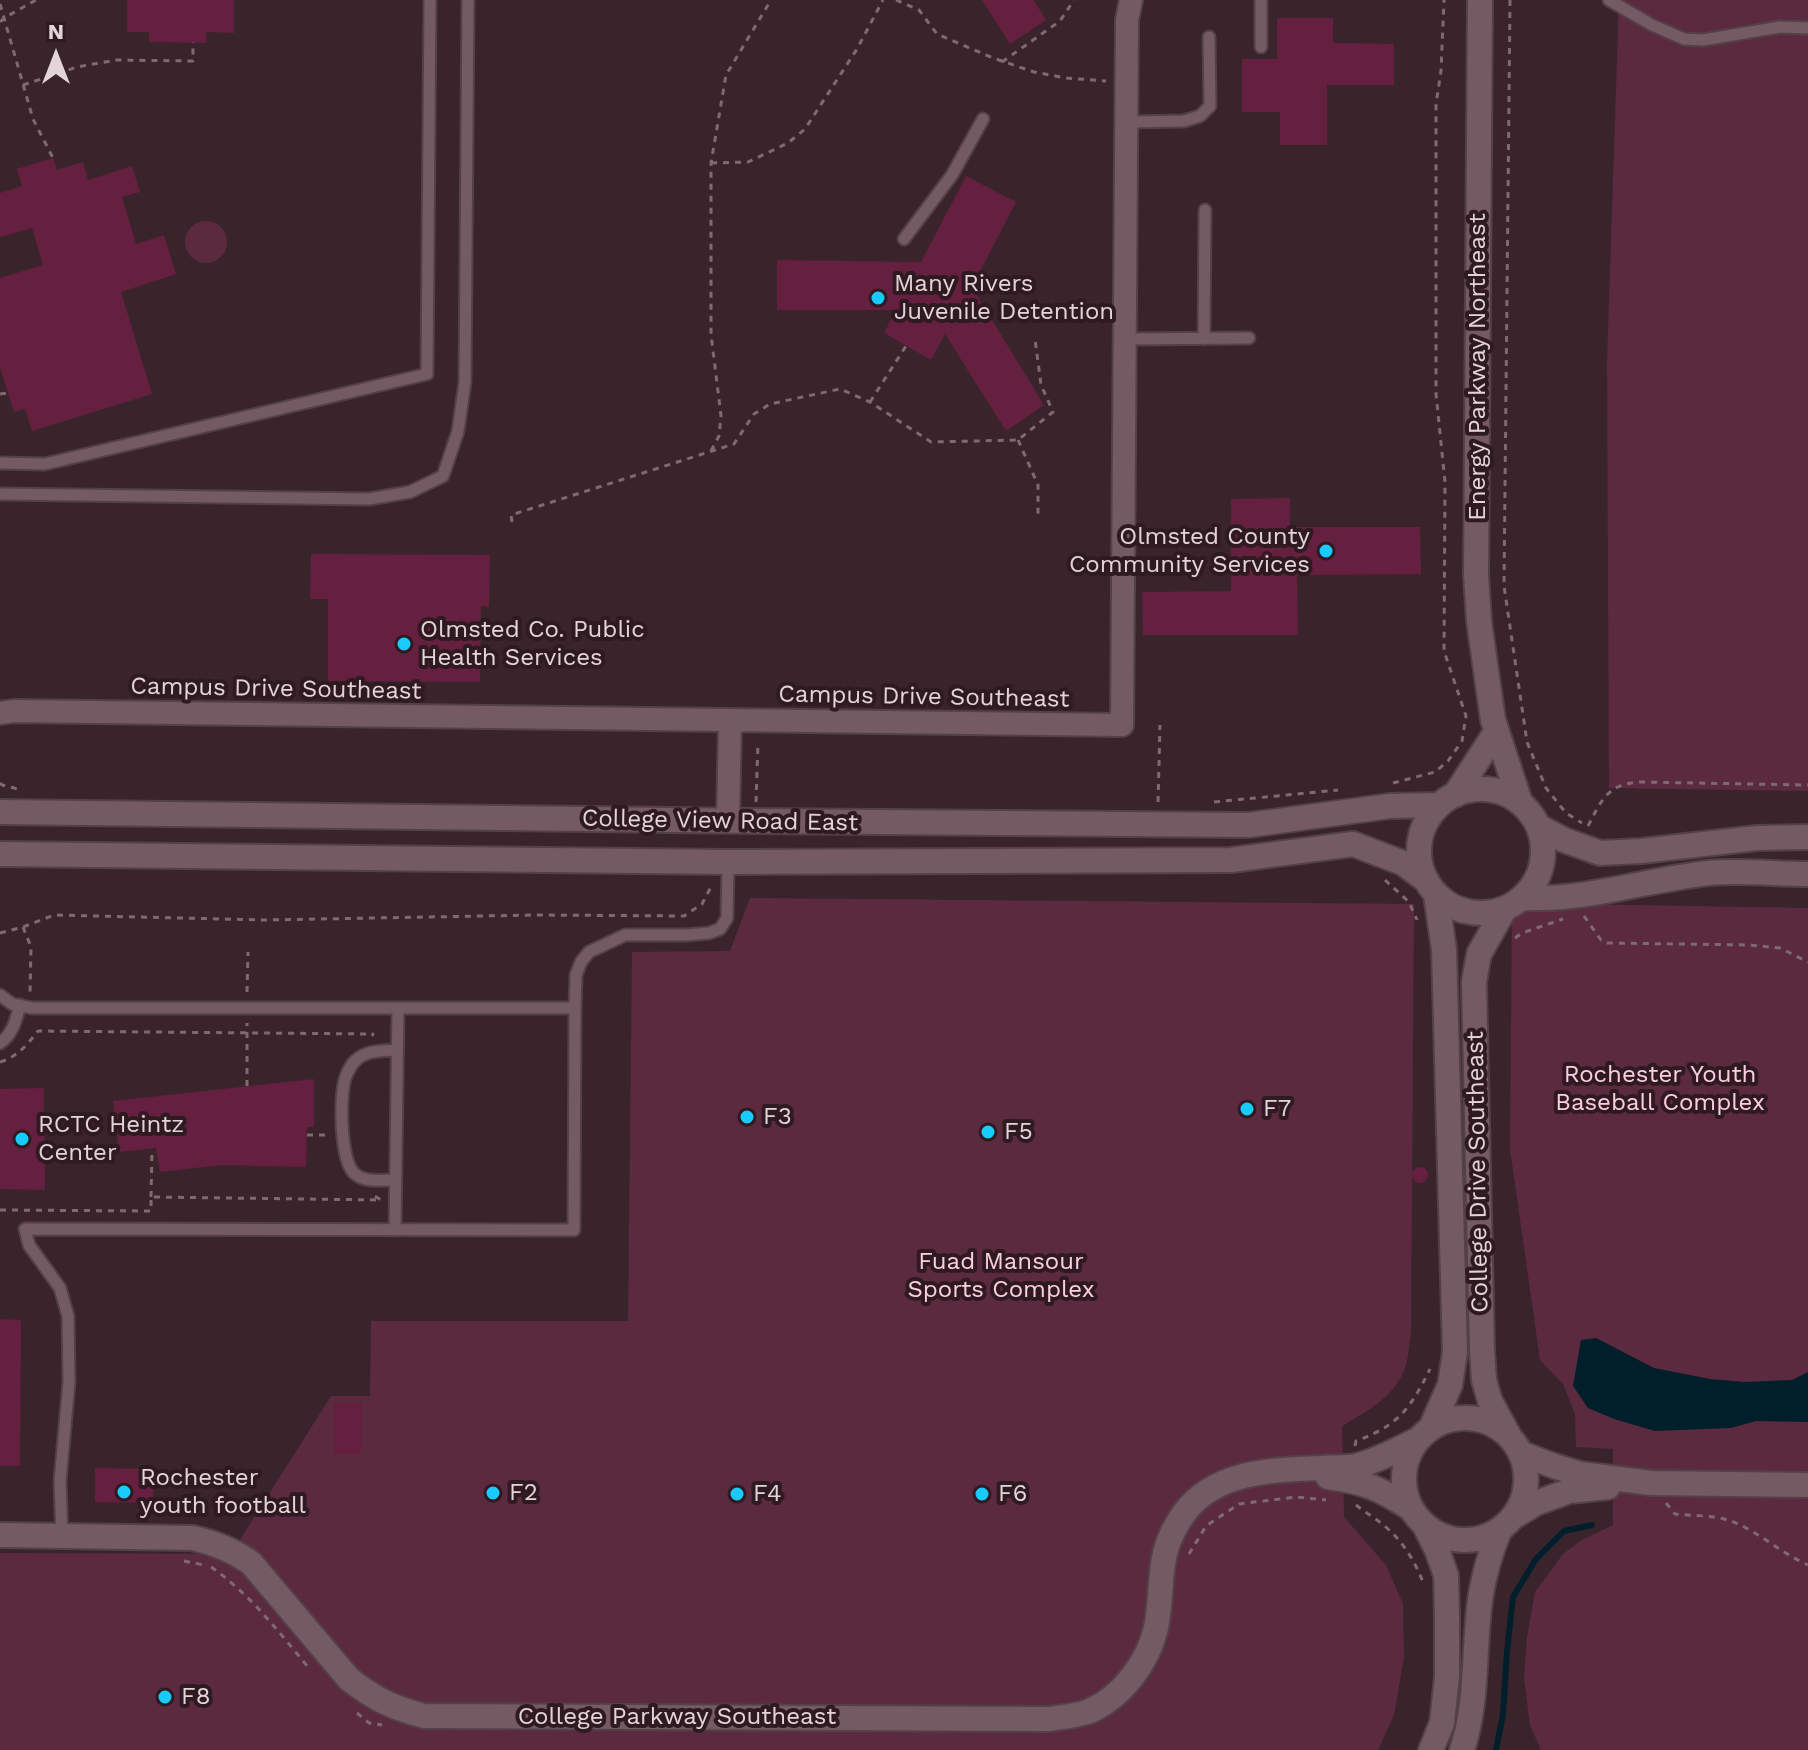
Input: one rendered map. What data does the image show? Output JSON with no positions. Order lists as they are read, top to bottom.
{
  "streets": {
    "street": [
      "Energy Parkway Northeast",
      "Campus Drive Southeast",
      "College View Road East",
      "College Drive Southeast",
      "College Parkway Southeast"
    ]
  },
  "crossings": [
    ["Energy Parkway Northeast", "College View Road East"],
    ["Energy Parkway Northeast", "College Drive Southeast"],
    ["College View Road East", "College Drive Southeast"],
    ["College Drive Southeast", "College Parkway Southeast"]
  ],
  "parks": ["Rochester Youth Baseball Complex", "Fuad Mansour Sports Complex"],
  "places": [
    "Many Rivers Juvenile Detention",
    "Olmsted County Community Services",
    "Olmsted Co. Public Health Services",
    "F7",
    "F3",
    "F5",
    "RCTC Heintz Center",
    "Rochester youth football",
    "F2",
    "F4",
    "F6",
    "F8"
  ],
  "north": "top"
}
